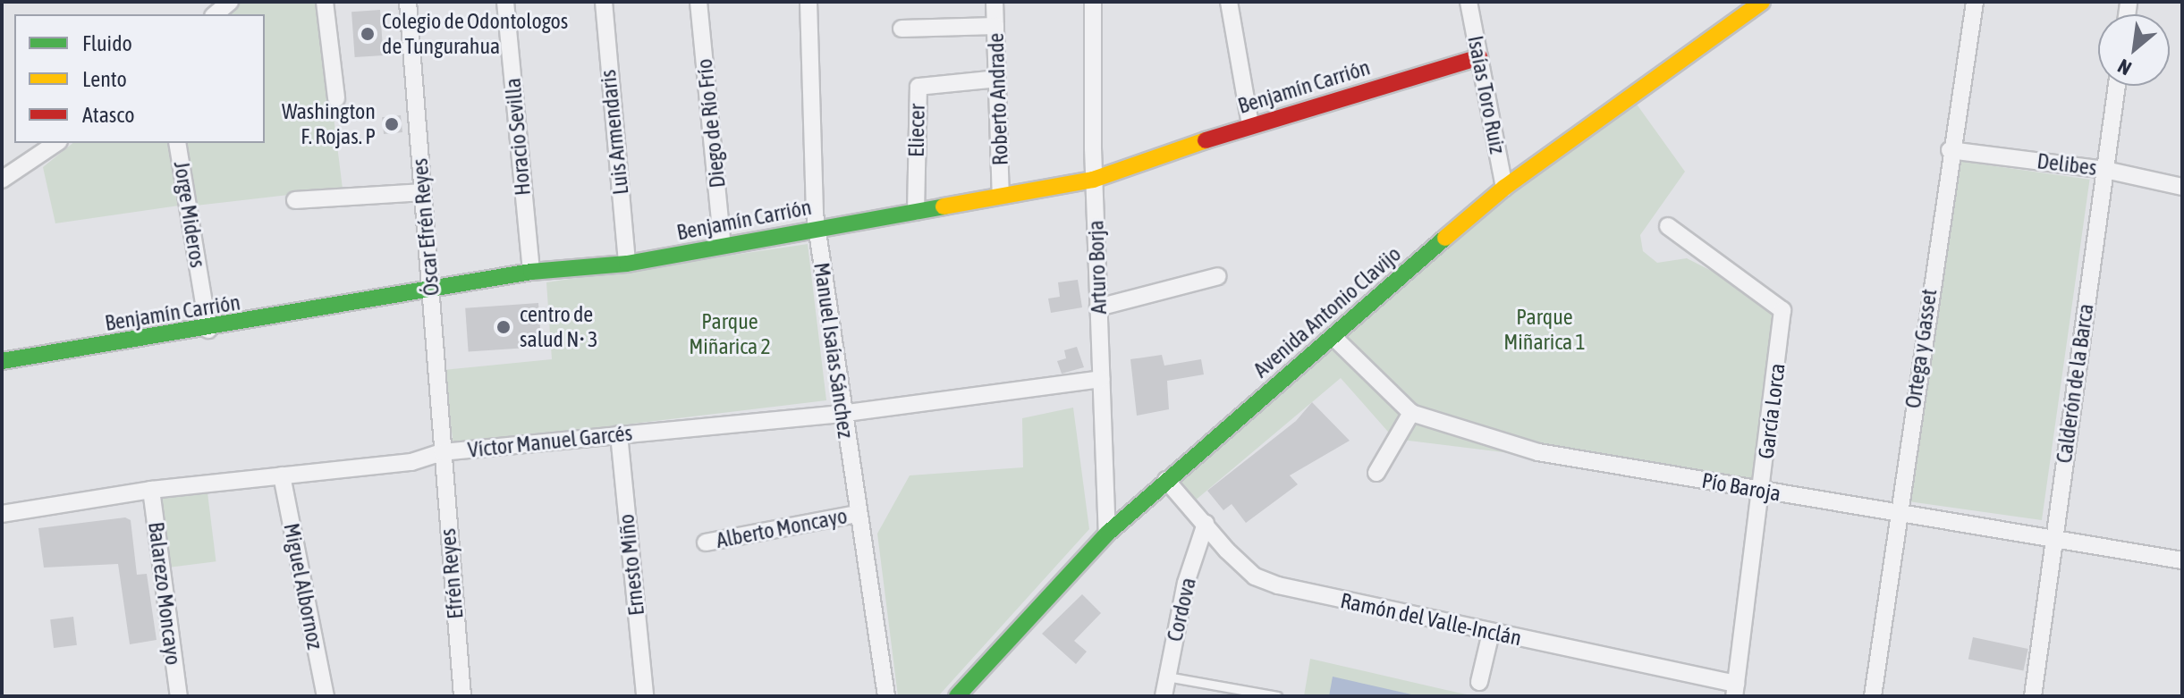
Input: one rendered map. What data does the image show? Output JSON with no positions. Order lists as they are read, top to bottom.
{
  "streets": {
    "street": [
      "Benjamín Carrión",
      "Isaías Toro Ruiz",
      "Roberto Andrade",
      "Diego de Río Frío",
      "Eliecer",
      "Luis Armendaris",
      "Horacio Sevilla",
      "Delibes",
      "Jorge Mideros",
      "Óscar Efrén Reyes",
      "Arturo Borja",
      "Avenida Antonio Clavijo",
      "Ortega y Gasset",
      "Manuel Isaías Sánchez",
      "Calderón de la Barca",
      "García Lorca",
      "Víctor Manuel Garcés",
      "Pío Baroja",
      "Alberto Moncayo",
      "Ernesto Miño",
      "Efrén Reyes",
      "Miguel Albornoz",
      "Balarezo Moncayo",
      "Cordova",
      "Ramón del Valle-Inclán"
    ]
  },
  "crossings": [
    ["Benjamín Carrión", "Isaías Toro Ruiz"],
    ["Benjamín Carrión", "Roberto Andrade"],
    ["Benjamín Carrión", "Diego de Río Frío"],
    ["Benjamín Carrión", "Eliecer"],
    ["Benjamín Carrión", "Luis Armendaris"],
    ["Benjamín Carrión", "Horacio Sevilla"],
    ["Benjamín Carrión", "Jorge Mideros"],
    ["Benjamín Carrión", "Óscar Efrén Reyes"],
    ["Benjamín Carrión", "Arturo Borja"],
    ["Benjamín Carrión", "Manuel Isaías Sánchez"],
    ["Isaías Toro Ruiz", "Avenida Antonio Clavijo"],
    ["Roberto Andrade", "Eliecer"],
    ["Delibes", "Ortega y Gasset"],
    ["Delibes", "Calderón de la Barca"],
    ["Óscar Efrén Reyes", "Víctor Manuel Garcés"],
    ["Óscar Efrén Reyes", "Efrén Reyes"],
    ["Arturo Borja", "Avenida Antonio Clavijo"],
    ["Arturo Borja", "Víctor Manuel Garcés"],
    ["Avenida Antonio Clavijo", "Pío Baroja"],
    ["Avenida Antonio Clavijo", "Ramón del Valle-Inclán"],
    ["Ortega y Gasset", "Pío Baroja"],
    ["Manuel Isaías Sánchez", "Víctor Manuel Garcés"],
    ["Manuel Isaías Sánchez", "Alberto Moncayo"],
    ["Calderón de la Barca", "Pío Baroja"],
    ["García Lorca", "Pío Baroja"],
    ["García Lorca", "Ramón del Valle-Inclán"],
    ["Víctor Manuel Garcés", "Ernesto Miño"],
    ["Víctor Manuel Garcés", "Efrén Reyes"],
    ["Víctor Manuel Garcés", "Miguel Albornoz"],
    ["Víctor Manuel Garcés", "Balarezo Moncayo"],
    ["Cordova", "Ramón del Valle-Inclán"]
  ],
  "parks": ["Parque Miñarica 1", "Parque Miñarica 2"],
  "places": ["Colegio de Odontologos de Tungurahua", "Washington F. Rojas. P", "centro de salud N• 3"],
  "legend": ["Fluido", "Lento", "Atasco"],
  "north": "bottom left"
}
